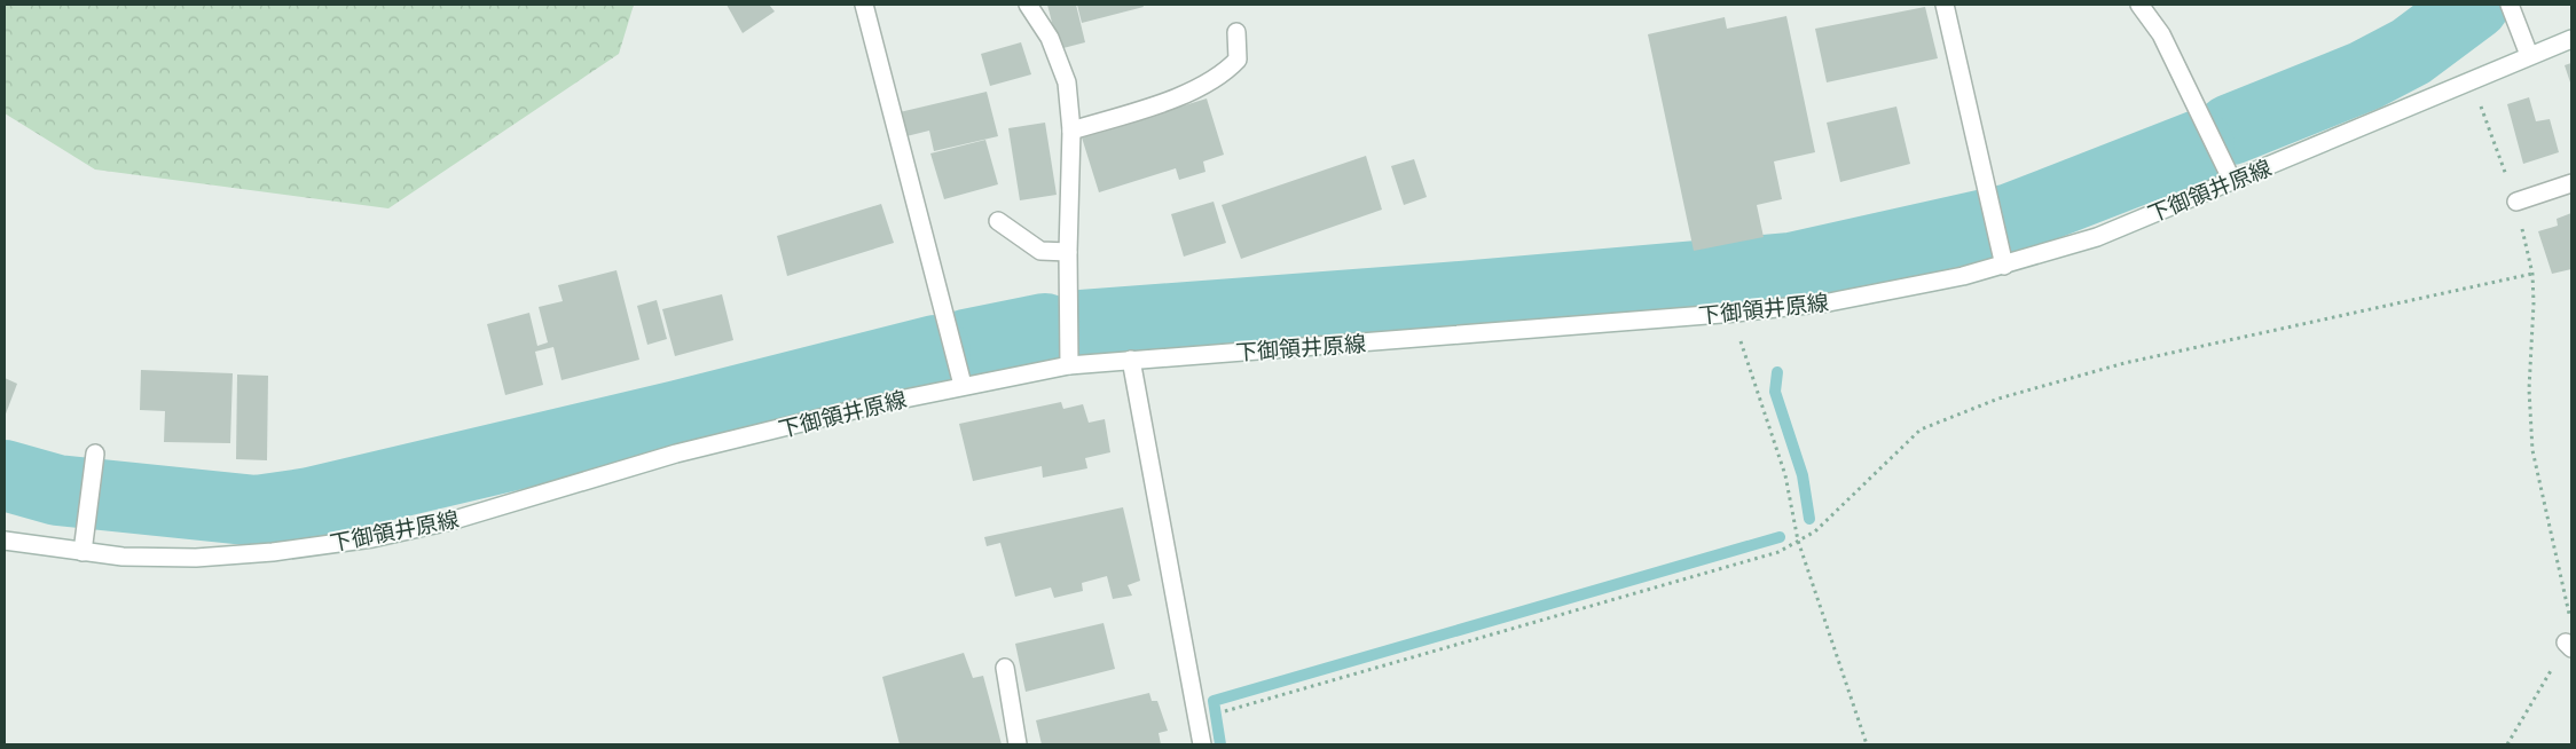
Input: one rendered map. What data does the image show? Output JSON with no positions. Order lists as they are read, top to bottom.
{
  "streets": {
    "main road": ["下御領井原線"]
  }
}
